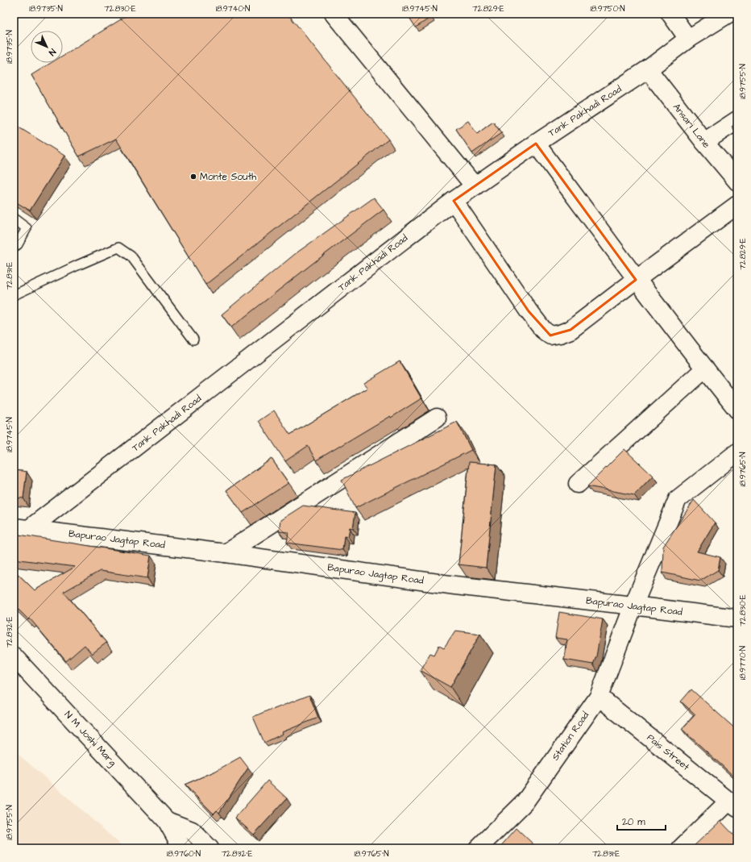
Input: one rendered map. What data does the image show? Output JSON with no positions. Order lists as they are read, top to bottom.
{
  "streets": {
    "street": [
      "Tank Pakhadi Road",
      "Ansari Lane",
      "Bapurao Jagtap Road",
      "Station Road",
      "N M Joshi Marg",
      "Pais Street"
    ]
  },
  "crossings": [
    ["Tank Pakhadi Road", "Ansari Lane"],
    ["Tank Pakhadi Road", "Bapurao Jagtap Road"],
    ["Bapurao Jagtap Road", "Station Road"],
    ["Station Road", "Pais Street"]
  ],
  "places": ["Monte South"],
  "scale_bar": "20 m",
  "north": "bottom right",
  "coordinates": [
    "18.9735°N",
    "72.830°E",
    "18.9740°N",
    "18.9745°N",
    "72.829°E",
    "18.9750°N",
    "18.9755°N",
    "72.831°E",
    "18.9765°N",
    "72.832°E",
    "18.9770°N",
    "18.9760°N"
  ]
}
